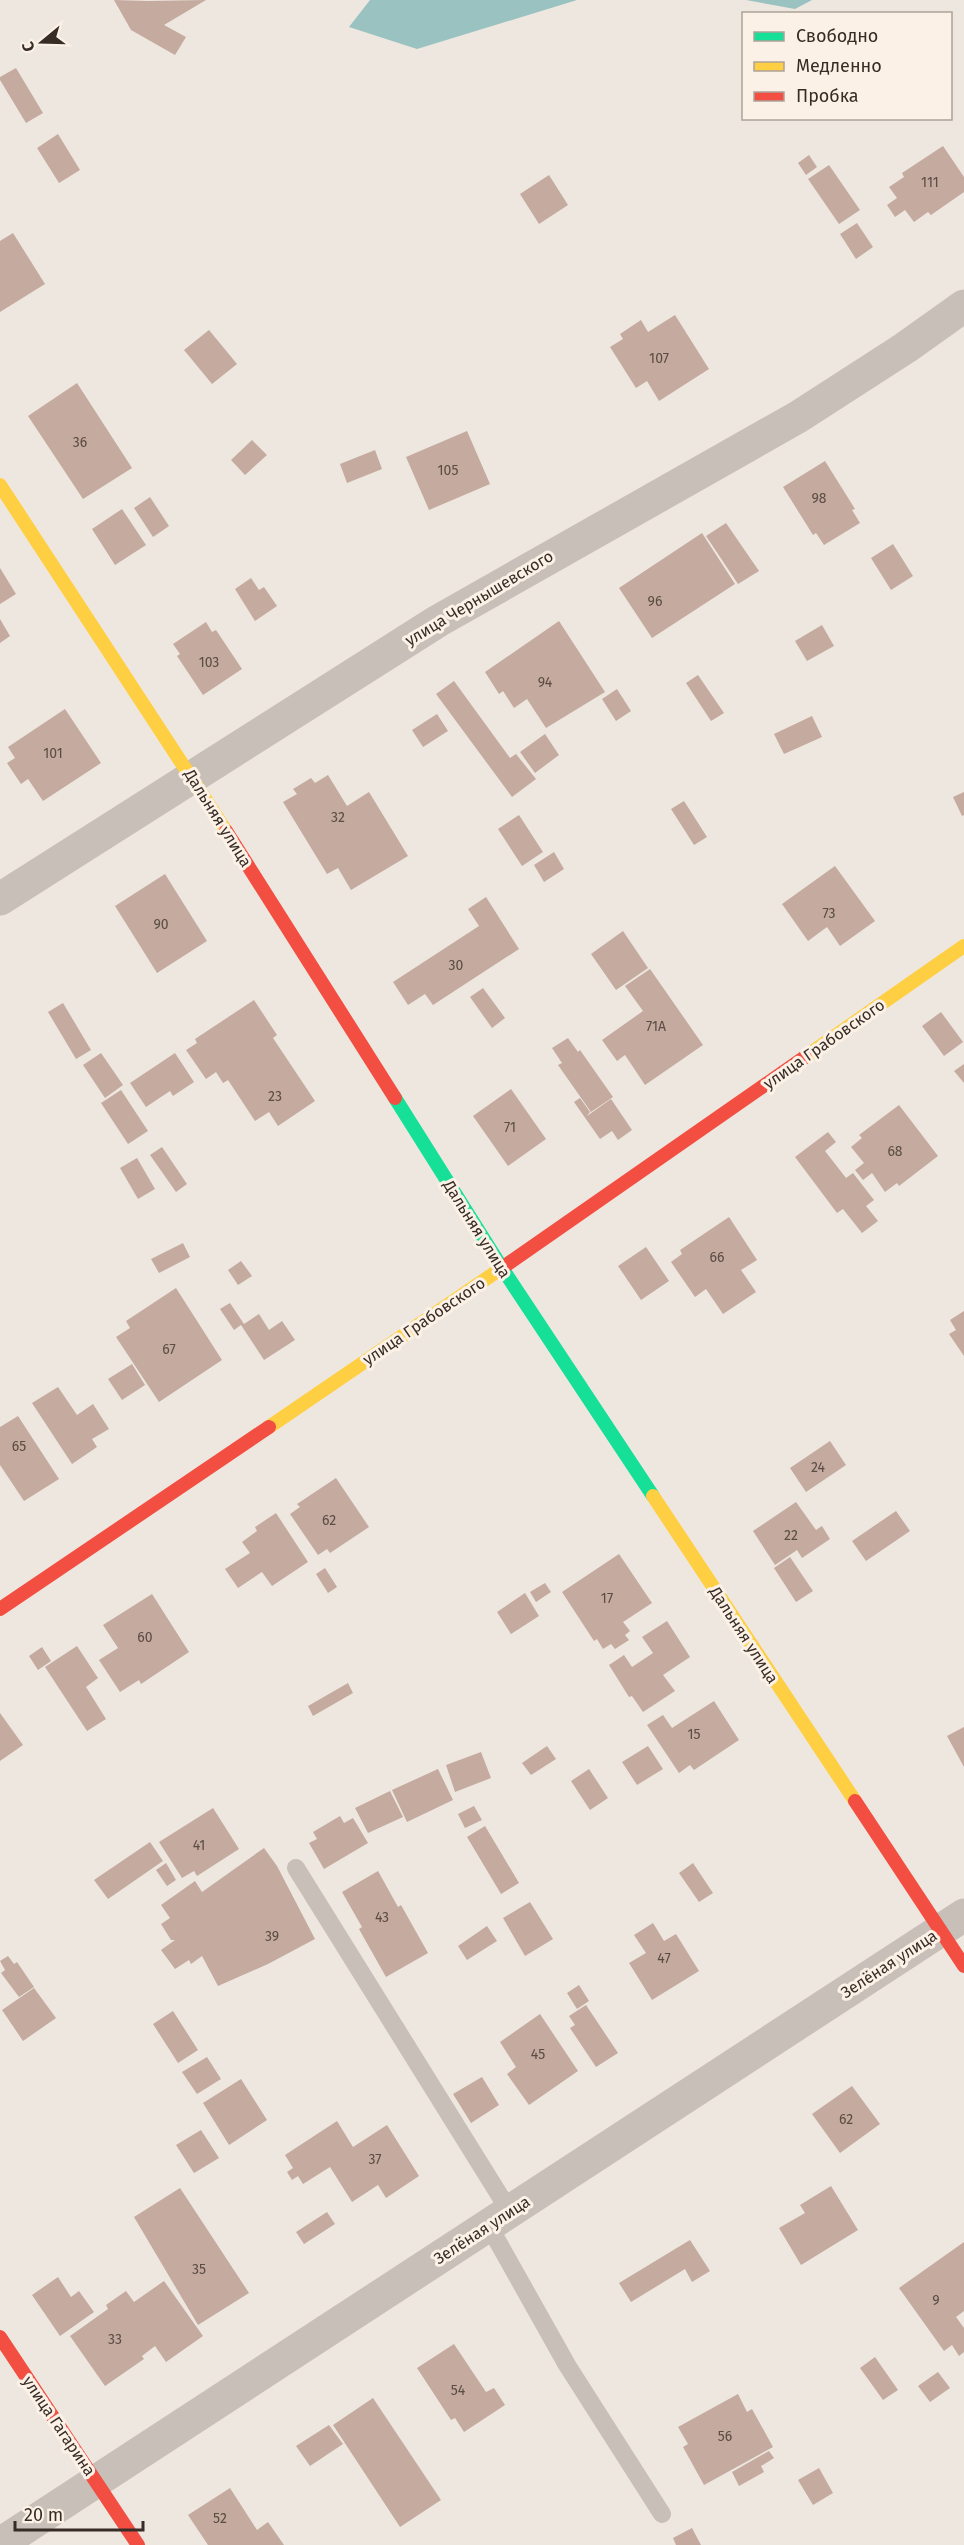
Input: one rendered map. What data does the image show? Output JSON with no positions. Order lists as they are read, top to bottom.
{
  "streets": {
    "street": [
      "улица Чернышевского",
      "Дальняя улица",
      "улица Грабовского",
      "Зелёная улица",
      "улица Гагарина"
    ]
  },
  "crossings": [
    ["улица Чернышевского", "Дальняя улица"],
    ["Дальняя улица", "улица Грабовского"],
    ["Дальняя улица", "Зелёная улица"],
    ["Зелёная улица", "улица Гагарина"]
  ],
  "house_numbers": [
    "111",
    "107",
    "36",
    "105",
    "98",
    "96",
    "103",
    "94",
    "101",
    "32",
    "73",
    "90",
    "30",
    "71А",
    "23",
    "71",
    "68",
    "66",
    "67",
    "65",
    "24",
    "62",
    "22",
    "17",
    "60",
    "15",
    "41",
    "43",
    "39",
    "47",
    "45",
    "62",
    "37",
    "35",
    "9",
    "33",
    "54",
    "56",
    "52"
  ],
  "legend": ["Свободно", "Медленно", "Пробка"],
  "scale_bar": "20 m",
  "north": "left"
}
